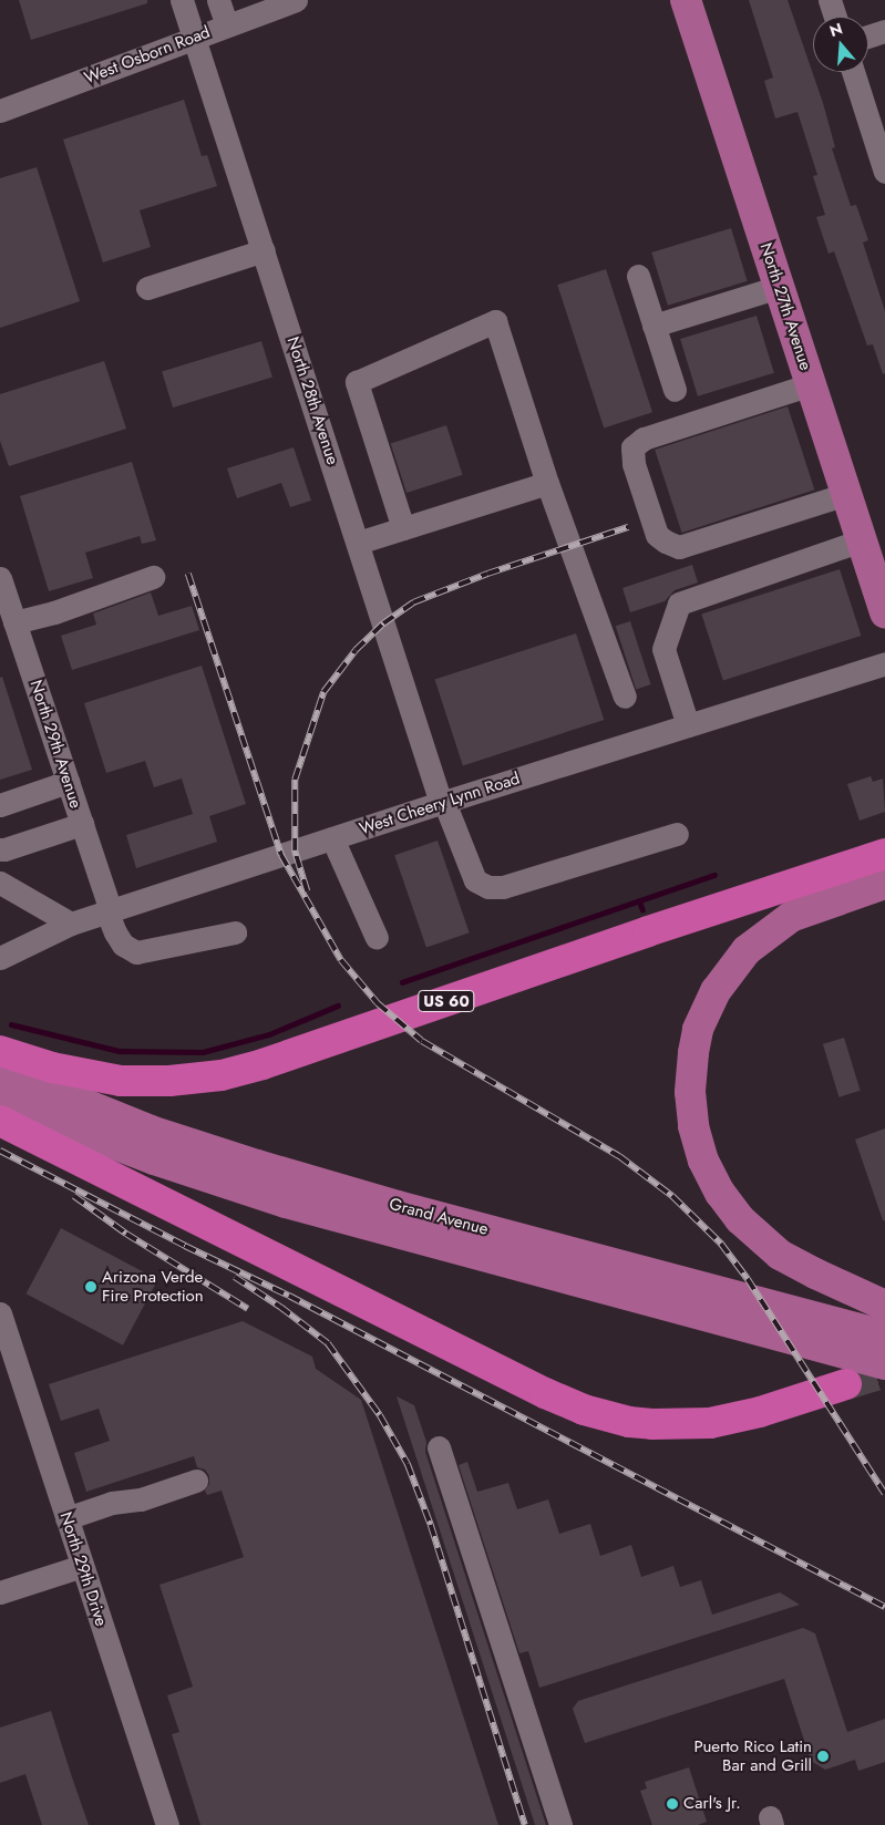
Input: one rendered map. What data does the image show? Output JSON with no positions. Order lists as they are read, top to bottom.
{
  "streets": {
    "highway": ["US 60"],
    "main road": ["North 27th Avenue", "Grand Avenue"],
    "street": [
      "West Osborn Road",
      "North 28th Avenue",
      "North 29th Avenue",
      "West Cheery Lynn Road",
      "North 29th Drive"
    ]
  },
  "crossings": [
    ["West Osborn Road", "North 28th Avenue"],
    ["North 28th Avenue", "West Cheery Lynn Road"],
    ["North 29th Avenue", "West Cheery Lynn Road"]
  ],
  "places": ["Arizona Verde Fire Protection", "Puerto Rico Latin Bar and Grill", "Carl's Jr."],
  "north": "top"
}
